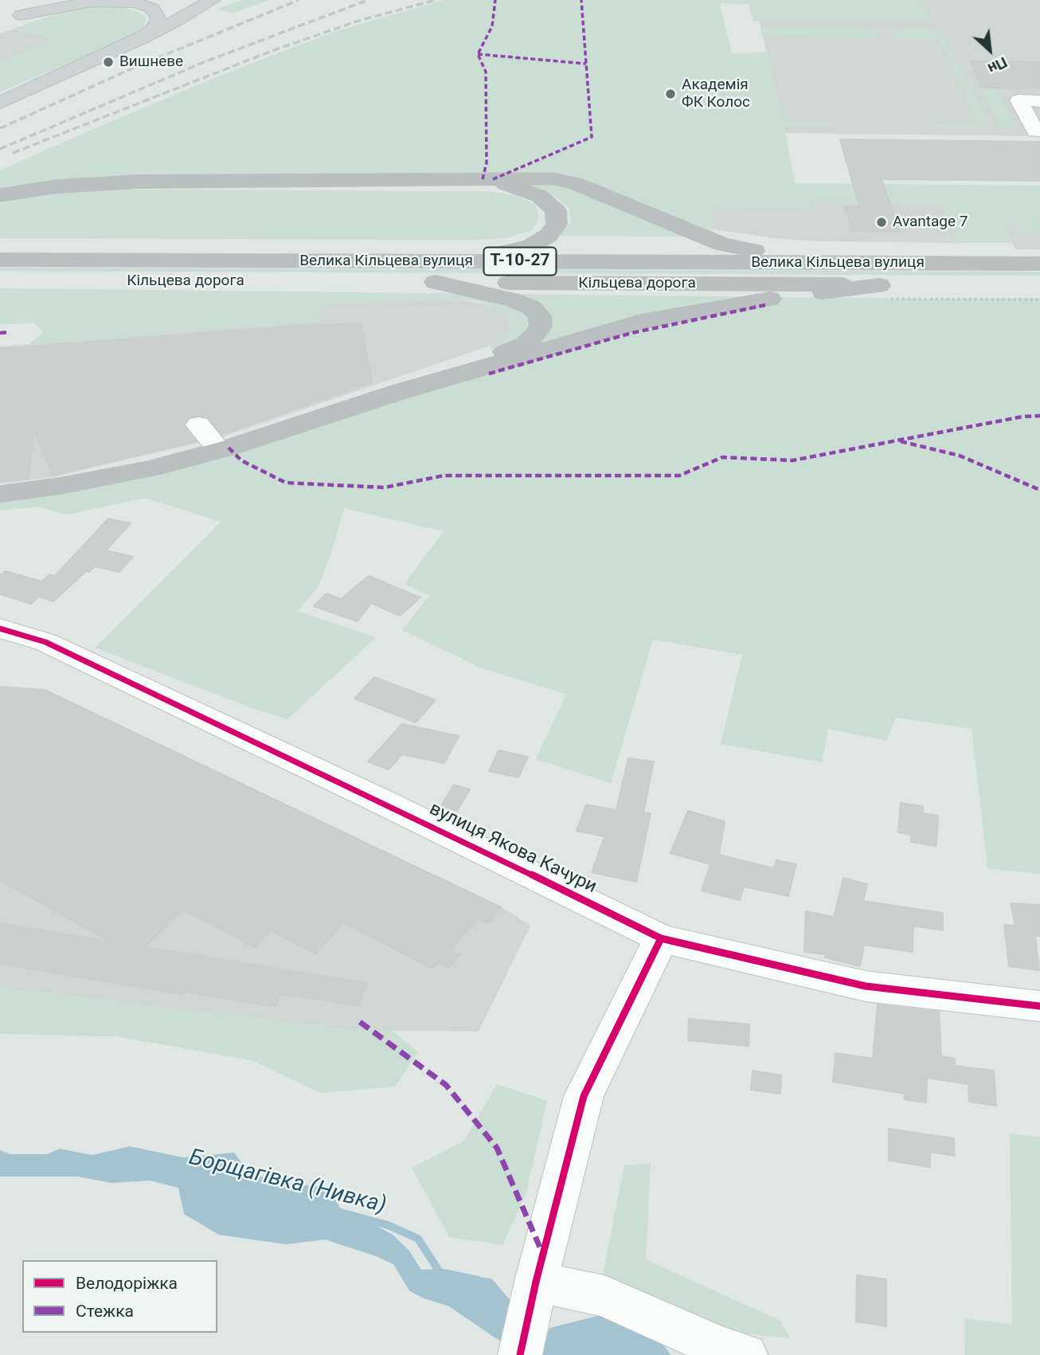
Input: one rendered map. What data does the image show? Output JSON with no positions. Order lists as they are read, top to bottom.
{
  "streets": {
    "highway": ["Велика Кільцева вулиця", "Т-10-27", "Кільцева дорога"],
    "street": ["вулиця Якова Качури"]
  },
  "water": ["Борщагівка (Нивка)"],
  "places": ["Вишневе", "Академія ФК Колос", "Avantage 7"],
  "legend": ["Велодоріжка", "Стежка"],
  "north": "bottom right"
}
